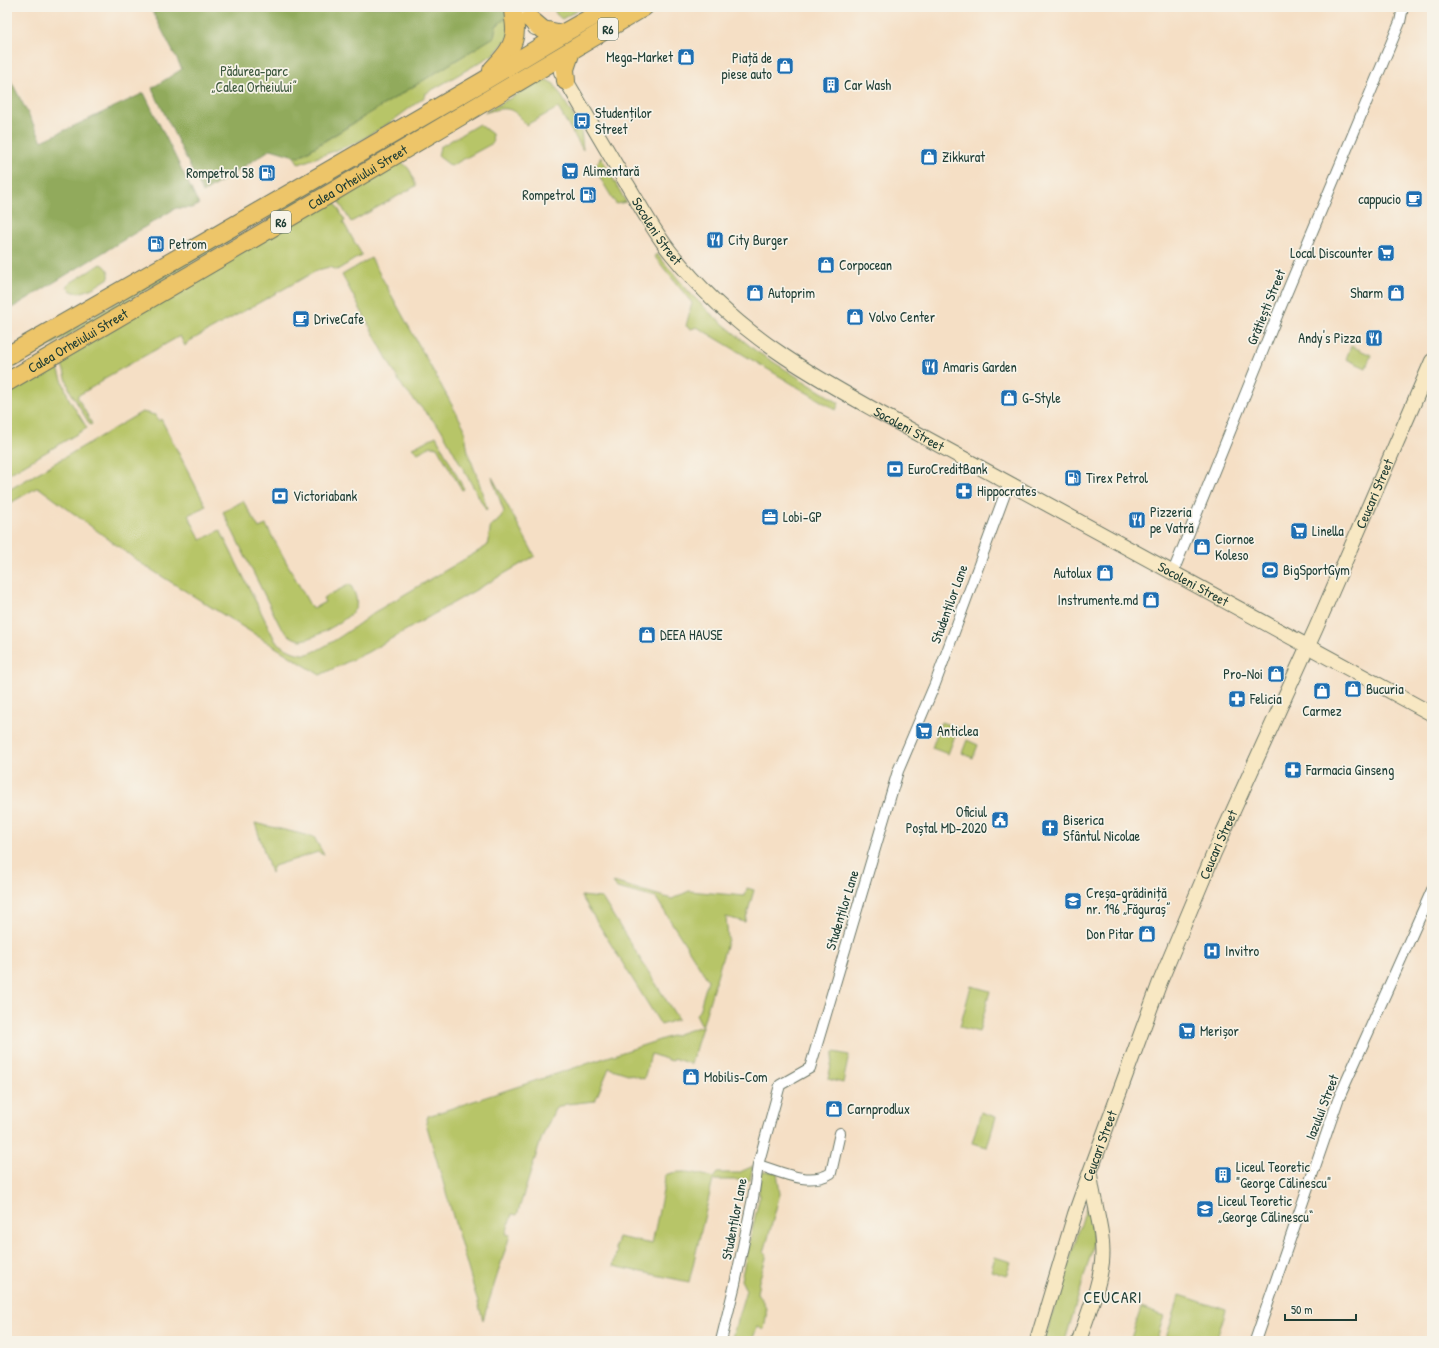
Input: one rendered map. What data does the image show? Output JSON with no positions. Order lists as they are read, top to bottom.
{
  "streets": {
    "highway": ["R6", "Calea Orheiului Street"],
    "street": [
      "Socoleni Street",
      "Grătiești Street",
      "Ceucari Street",
      "Studenților Lane",
      "Iazului Street"
    ]
  },
  "crossings": [
    ["Calea Orheiului Street", "Socoleni Street"],
    ["Socoleni Street", "Grătiești Street"],
    ["Socoleni Street", "Ceucari Street"],
    ["Socoleni Street", "Studenților Lane"]
  ],
  "districts": ["CEUCARI"],
  "parks": ["Pădurea-parc „Calea Orheiului”"],
  "places": {
    "shop": [
      "Mega-Market",
      "Piață de piese auto",
      "Zikkurat",
      "Corpocean",
      "Autoprim",
      "Sharm",
      "Volvo Center",
      "G-Style",
      "Ciornoe Koleso",
      "Autolux",
      "Instrumente.md",
      "DEEA HAUSE",
      "Pro-Noi",
      "Bucuria",
      "Carmez",
      "Don Pitar",
      "Mobilis-Com",
      "Carnprodlux"
    ],
    "building": ["Car Wash", "Liceul Teoretic \"George Călinescu\""],
    "bus stop": ["Studenților Street"],
    "supermarket": [
      "Alimentară",
      "Local Discounter",
      "Linella",
      "Anticlea",
      "Merișor"
    ],
    "fuel station": [
      "Rompetrol 58",
      "Rompetrol",
      "Petrom",
      "Tirex Petrol"
    ],
    "cafe": ["cappucio", "DriveCafe"],
    "restaurant": [
      "City Burger",
      "Andy's Pizza",
      "Amaris Garden",
      "Pizzeria pe Vatră"
    ],
    "bank": ["EuroCreditBank", "Victoriabank"],
    "pharmacy": ["Hippocrates", "Felicia", "Farmacia Ginseng"],
    "office": ["Lobi-GP"],
    "sports": ["BigSportGym"],
    "public building": ["Oficiul Poștal MD-2020"],
    "church": ["Biserica Sfântul Nicolae"],
    "school or university": ["Creșa-grădiniță nr. 196 „Făguraș”", "Liceul Teoretic „George Călinescu“"],
    "hospital": ["Invitro"]
  },
  "scale_bar": "50 m"
}
